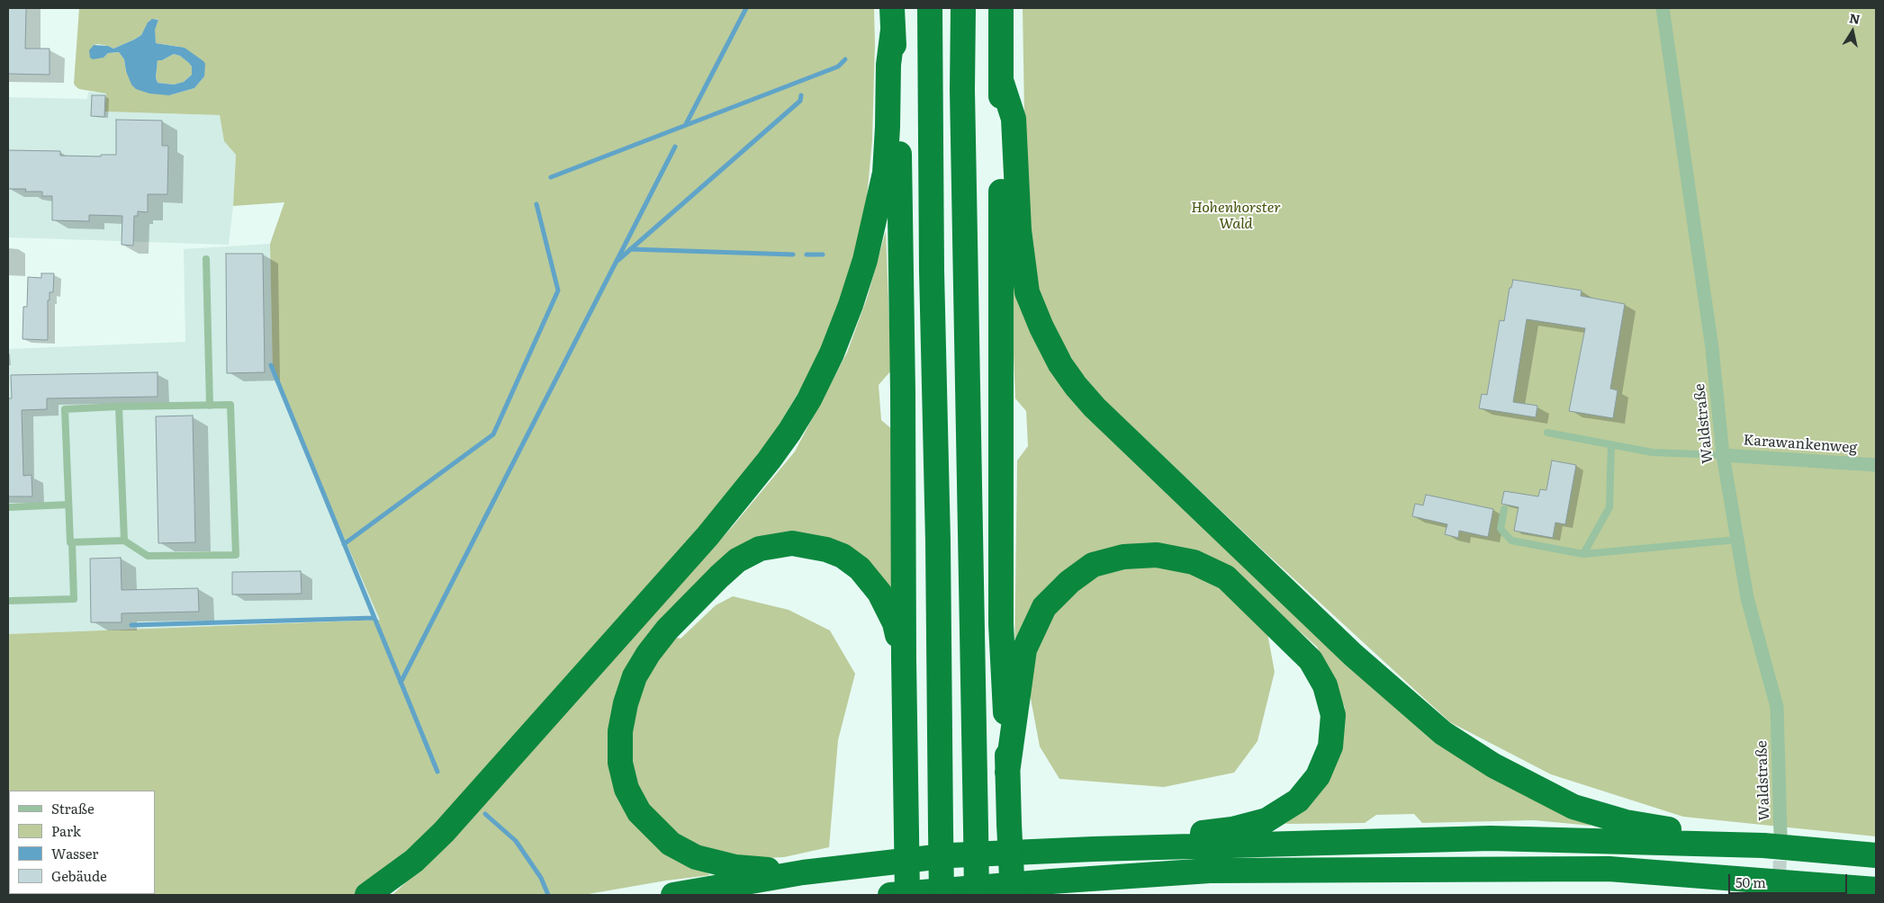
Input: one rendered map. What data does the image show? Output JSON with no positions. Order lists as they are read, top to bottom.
{
  "streets": {
    "street": ["Waldstraße", "Karawankenweg"]
  },
  "crossings": [
    ["Waldstraße", "Karawankenweg"]
  ],
  "parks": ["Hohenhorster Wald"],
  "legend": [
    "Straße",
    "Park",
    "Wasser",
    "Gebäude"
  ],
  "scale_bar": "50 m",
  "north": "top"
}
